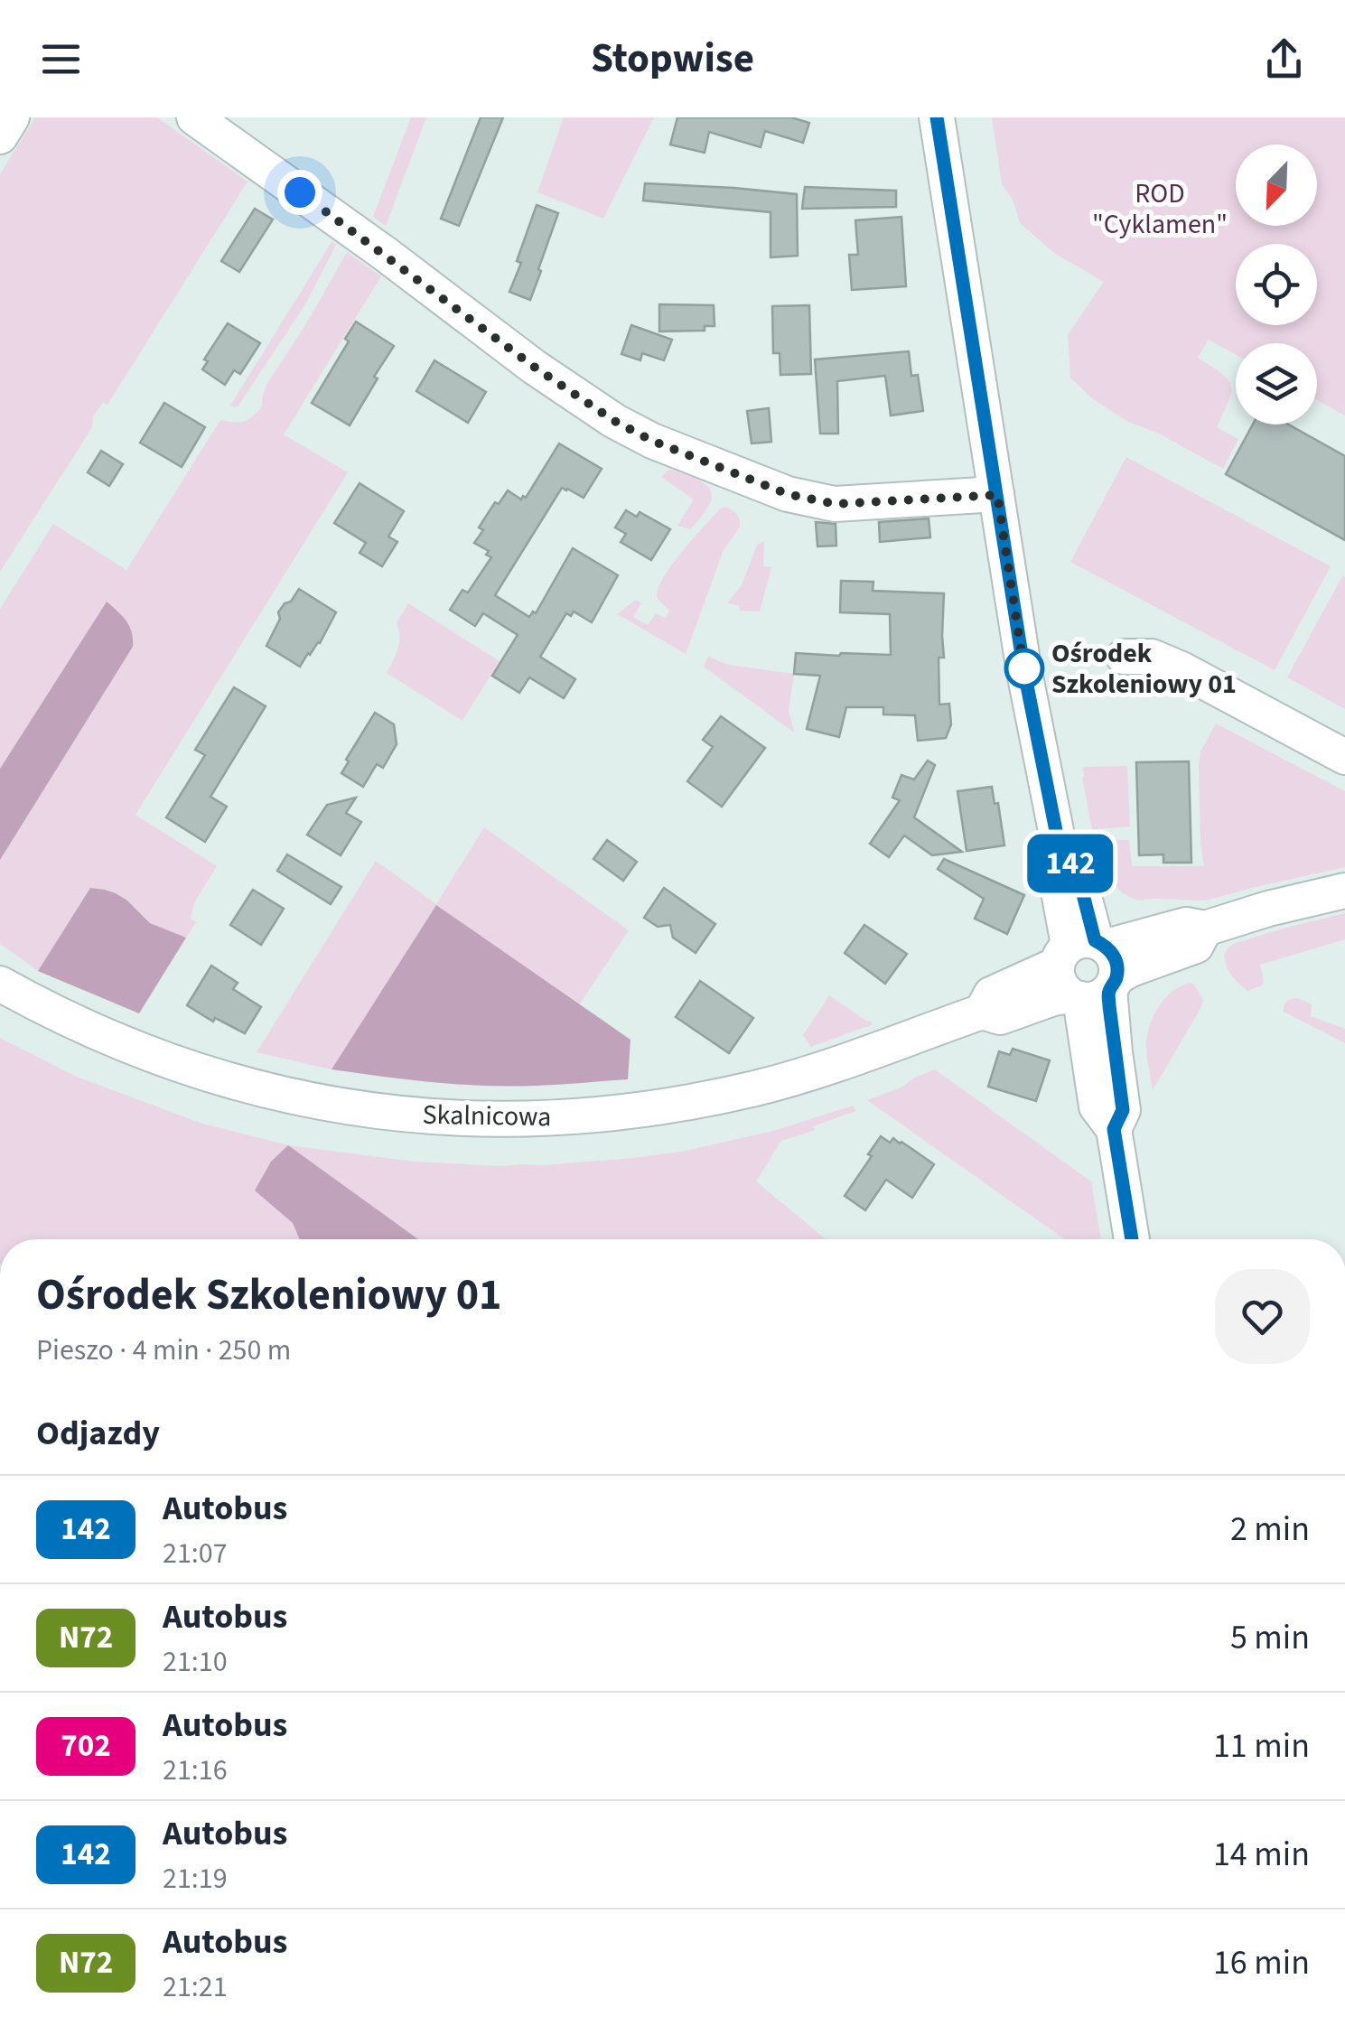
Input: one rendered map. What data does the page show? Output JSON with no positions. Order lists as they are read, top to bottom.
{
  "streets": {
    "street": ["Skalnicowa"]
  },
  "parks": ["ROD \"Cyklamen\""],
  "places": ["Ośrodek Szkoleniowy 01"],
  "lines": ["bus line 142"],
  "north": "bottom left",
  "page": {
    "header": "Stopwise",
    "on_map": "142",
    "heading": [
      ["Ośrodek Szkoleniowy 01", "Pieszo · 4 min · 250 m"],
      "Odjazdy"
    ],
    "list": [
      {
        "mark": "142",
        "name": "Autobus",
        "note": "21:07",
        "value": "2 min"
      },
      {
        "mark": "N72",
        "name": "Autobus",
        "note": "21:10",
        "value": "5 min"
      },
      {
        "mark": "702",
        "name": "Autobus",
        "note": "21:16",
        "value": "11 min"
      },
      {
        "mark": "142",
        "name": "Autobus",
        "note": "21:19",
        "value": "14 min"
      },
      {
        "mark": "N72",
        "name": "Autobus",
        "note": "21:21",
        "value": "16 min"
      }
    ]
  }
}
